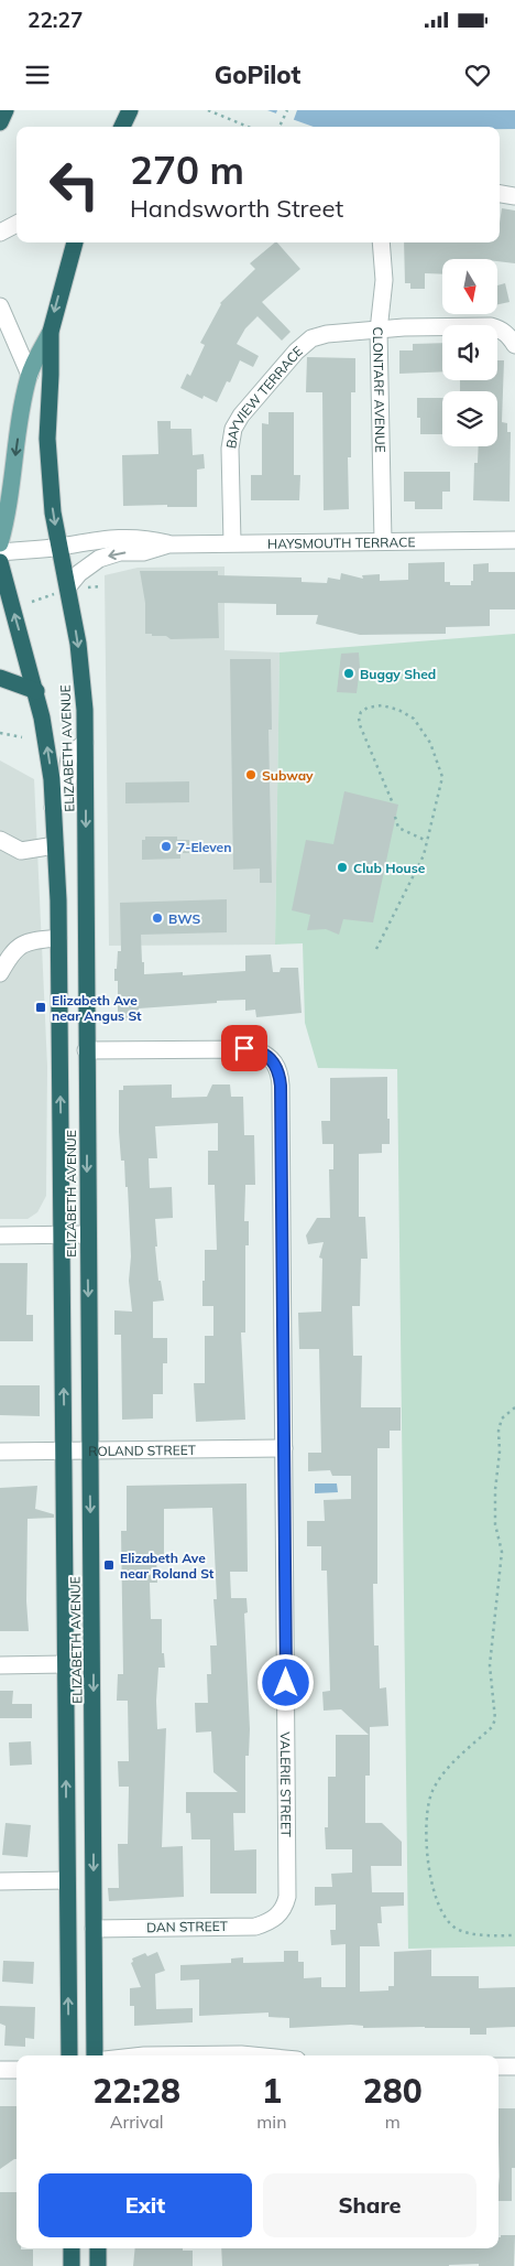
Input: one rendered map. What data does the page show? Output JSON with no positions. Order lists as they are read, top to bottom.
{
  "streets": {
    "highway": ["ELIZABETH AVENUE"],
    "street": [
      "CLONTARF AVENUE",
      "BAYVIEW TERRACE",
      "HAYSMOUTH TERRACE",
      "ROLAND STREET",
      "VALERIE STREET",
      "DAN STREET"
    ]
  },
  "crossings": [
    ["CLONTARF AVENUE", "BAYVIEW TERRACE"],
    ["CLONTARF AVENUE", "HAYSMOUTH TERRACE"],
    ["BAYVIEW TERRACE", "HAYSMOUTH TERRACE"],
    ["HAYSMOUTH TERRACE", "ELIZABETH AVENUE"],
    ["ELIZABETH AVENUE", "ROLAND STREET"],
    ["ELIZABETH AVENUE", "VALERIE STREET"],
    ["ELIZABETH AVENUE", "DAN STREET"],
    ["ROLAND STREET", "VALERIE STREET"],
    ["VALERIE STREET", "DAN STREET"]
  ],
  "places": {
    "other": [
      "Buggy Shed",
      "Subway",
      "7-Eleven",
      "Club House",
      "BWS"
    ],
    "transit": ["Elizabeth Ave near Angus St", "Elizabeth Ave near Roland St"]
  },
  "north": "bottom",
  "page": {
    "status": "22:27",
    "header": "GoPilot",
    "turn": ["270 m", "Handsworth Street"],
    "eta": [
      "22:28",
      "Arrival",
      "1",
      "min",
      "280",
      "m"
    ],
    "buttons": ["Exit", "Share"]
  }
}
